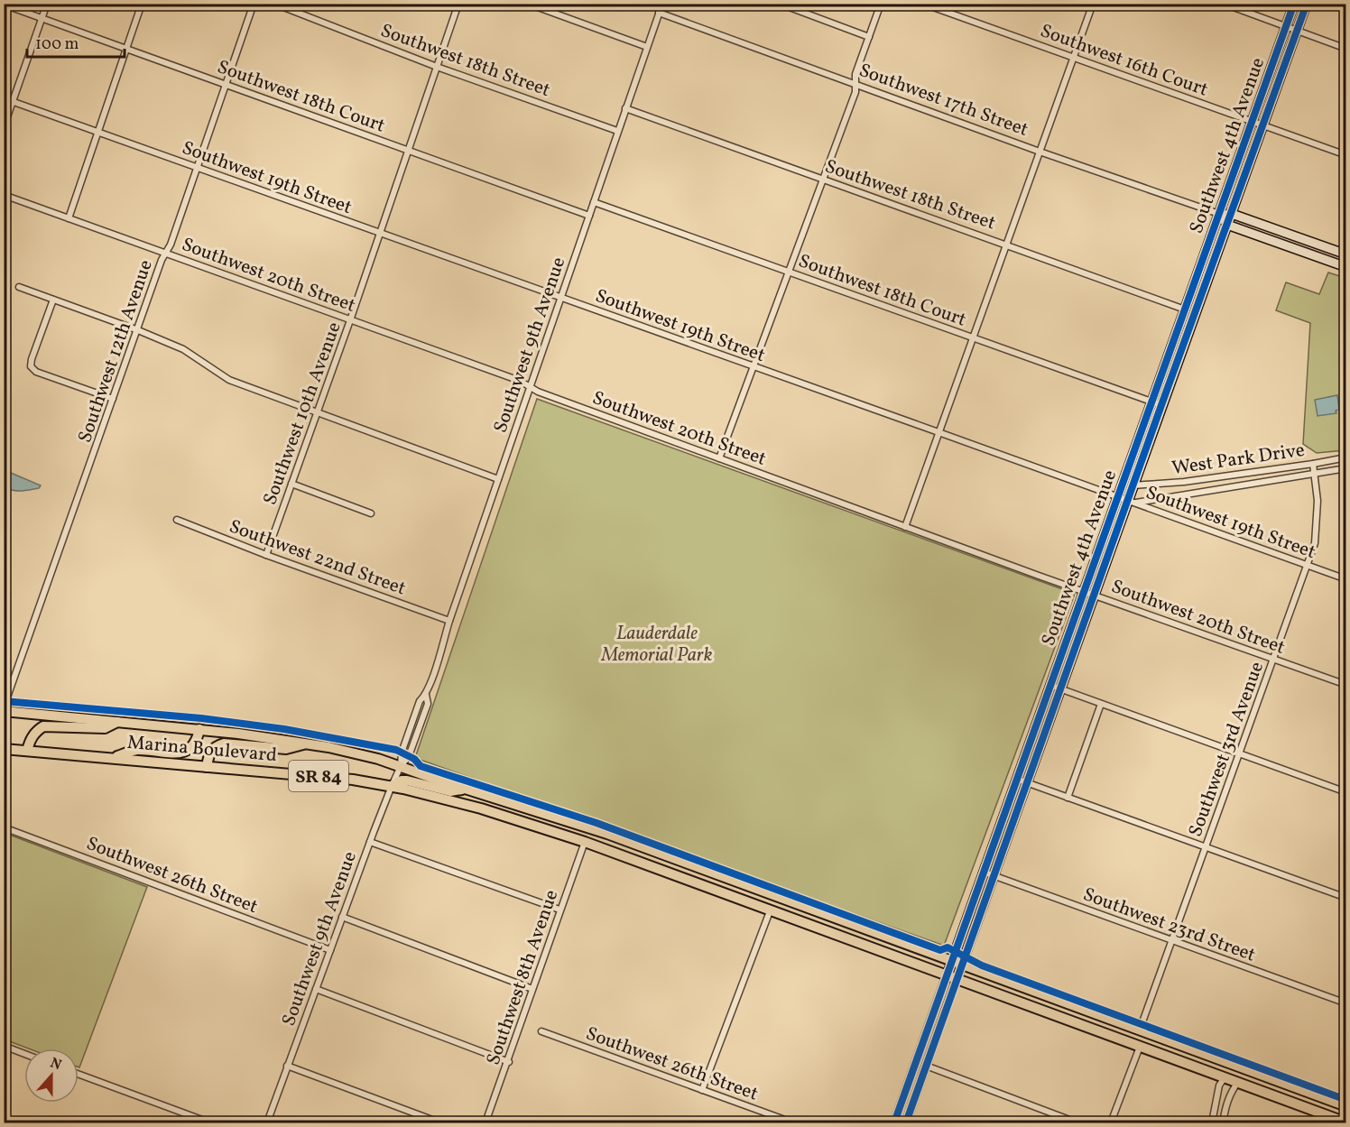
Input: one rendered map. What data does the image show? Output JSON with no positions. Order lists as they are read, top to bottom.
{
  "streets": {
    "main road": [
      "Southwest 17th Street",
      "Southwest 4th Avenue",
      "Marina Boulevard",
      "SR 84"
    ],
    "street": [
      "Southwest 18th Street",
      "Southwest 16th Court",
      "Southwest 18th Court",
      "Southwest 19th Street",
      "Southwest 20th Street",
      "Southwest 9th Avenue",
      "Southwest 12th Avenue",
      "Southwest 10th Avenue",
      "West Park Drive",
      "Southwest 22nd Street",
      "Southwest 3rd Avenue",
      "Southwest 26th Street",
      "Southwest 23rd Street",
      "Southwest 8th Avenue"
    ]
  },
  "crossings": [
    ["Southwest 18th Street", "Southwest 4th Avenue"],
    ["Southwest 18th Street", "Southwest 9th Avenue"],
    ["Southwest 18th Street", "Southwest 10th Avenue"],
    ["Southwest 16th Court", "Southwest 4th Avenue"],
    ["Southwest 18th Court", "Southwest 4th Avenue"],
    ["Southwest 18th Court", "Southwest 9th Avenue"],
    ["Southwest 18th Court", "Southwest 12th Avenue"],
    ["Southwest 18th Court", "Southwest 10th Avenue"],
    ["Southwest 17th Street", "Southwest 4th Avenue"],
    ["Southwest 17th Street", "Southwest 9th Avenue"],
    ["Southwest 4th Avenue", "Southwest 19th Street"],
    ["Southwest 4th Avenue", "Southwest 20th Street"],
    ["Southwest 4th Avenue", "West Park Drive"],
    ["Southwest 4th Avenue", "Marina Boulevard"],
    ["Southwest 4th Avenue", "Southwest 23rd Street"],
    ["Southwest 19th Street", "Southwest 9th Avenue"],
    ["Southwest 19th Street", "Southwest 12th Avenue"],
    ["Southwest 19th Street", "Southwest 10th Avenue"],
    ["Southwest 19th Street", "West Park Drive"],
    ["Southwest 19th Street", "Southwest 3rd Avenue"],
    ["Southwest 20th Street", "Southwest 9th Avenue"],
    ["Southwest 20th Street", "Southwest 12th Avenue"],
    ["Southwest 20th Street", "Southwest 10th Avenue"],
    ["Southwest 20th Street", "Southwest 3rd Avenue"],
    ["Southwest 9th Avenue", "Southwest 22nd Street"],
    ["Southwest 9th Avenue", "Marina Boulevard"],
    ["Southwest 9th Avenue", "Southwest 26th Street"],
    ["Southwest 12th Avenue", "Marina Boulevard"],
    ["Southwest 10th Avenue", "Southwest 22nd Street"],
    ["West Park Drive", "Southwest 3rd Avenue"],
    ["Marina Boulevard", "Southwest 3rd Avenue"],
    ["Marina Boulevard", "Southwest 8th Avenue"],
    ["Southwest 3rd Avenue", "Southwest 23rd Street"]
  ],
  "parks": ["Lauderdale Memorial Park"],
  "scale_bar": "100 m",
  "north": "top"
}
